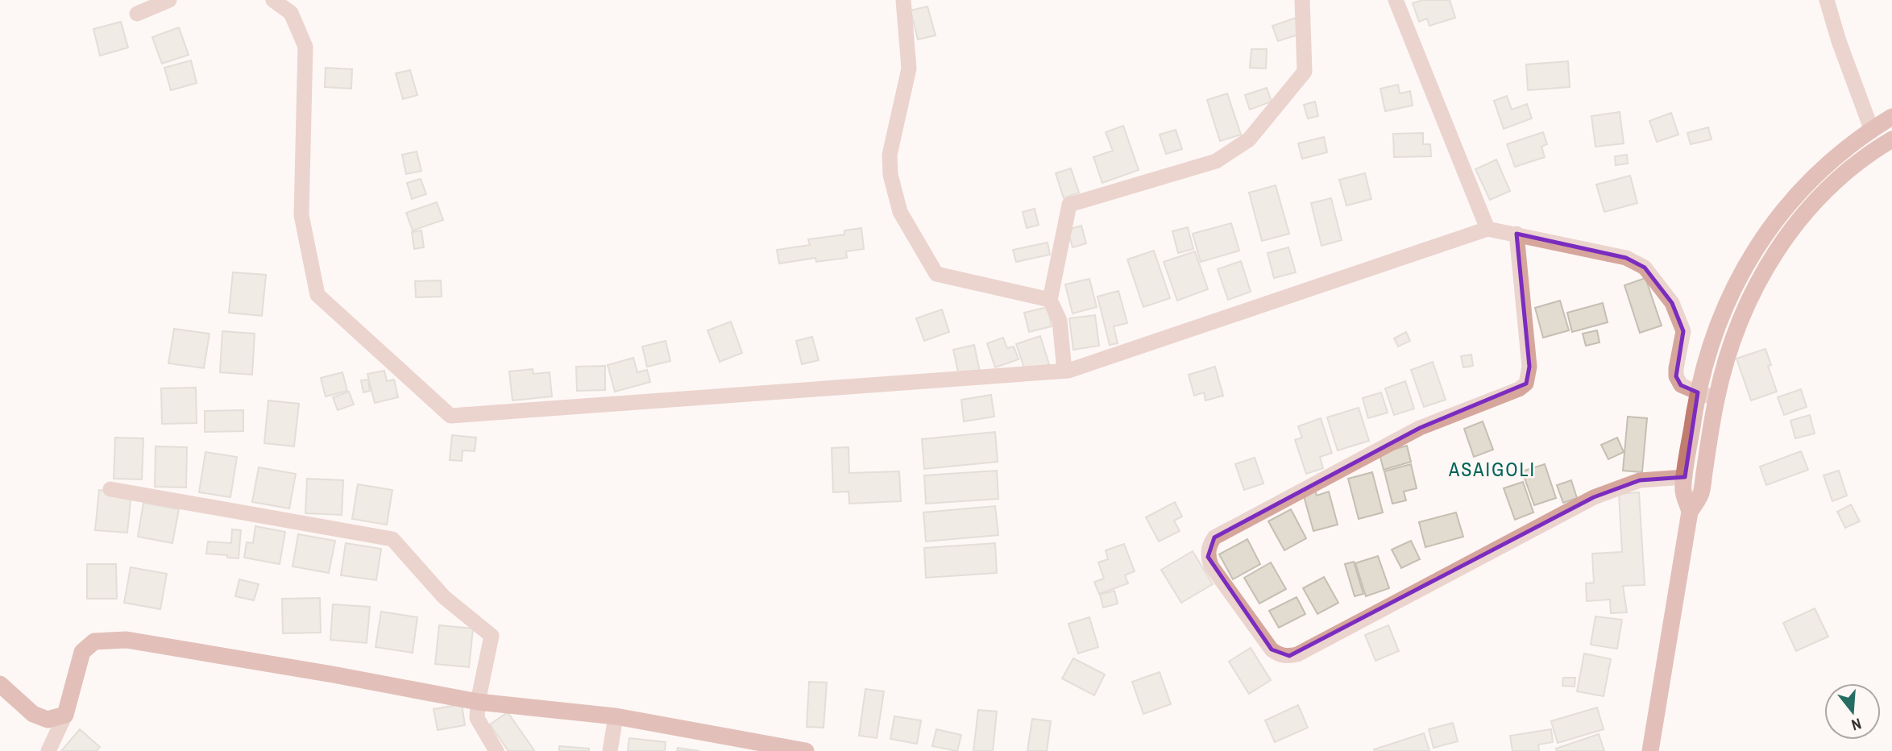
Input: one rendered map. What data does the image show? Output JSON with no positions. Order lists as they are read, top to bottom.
{
  "districts": ["ASAIGOLI"],
  "north": "bottom"
}
